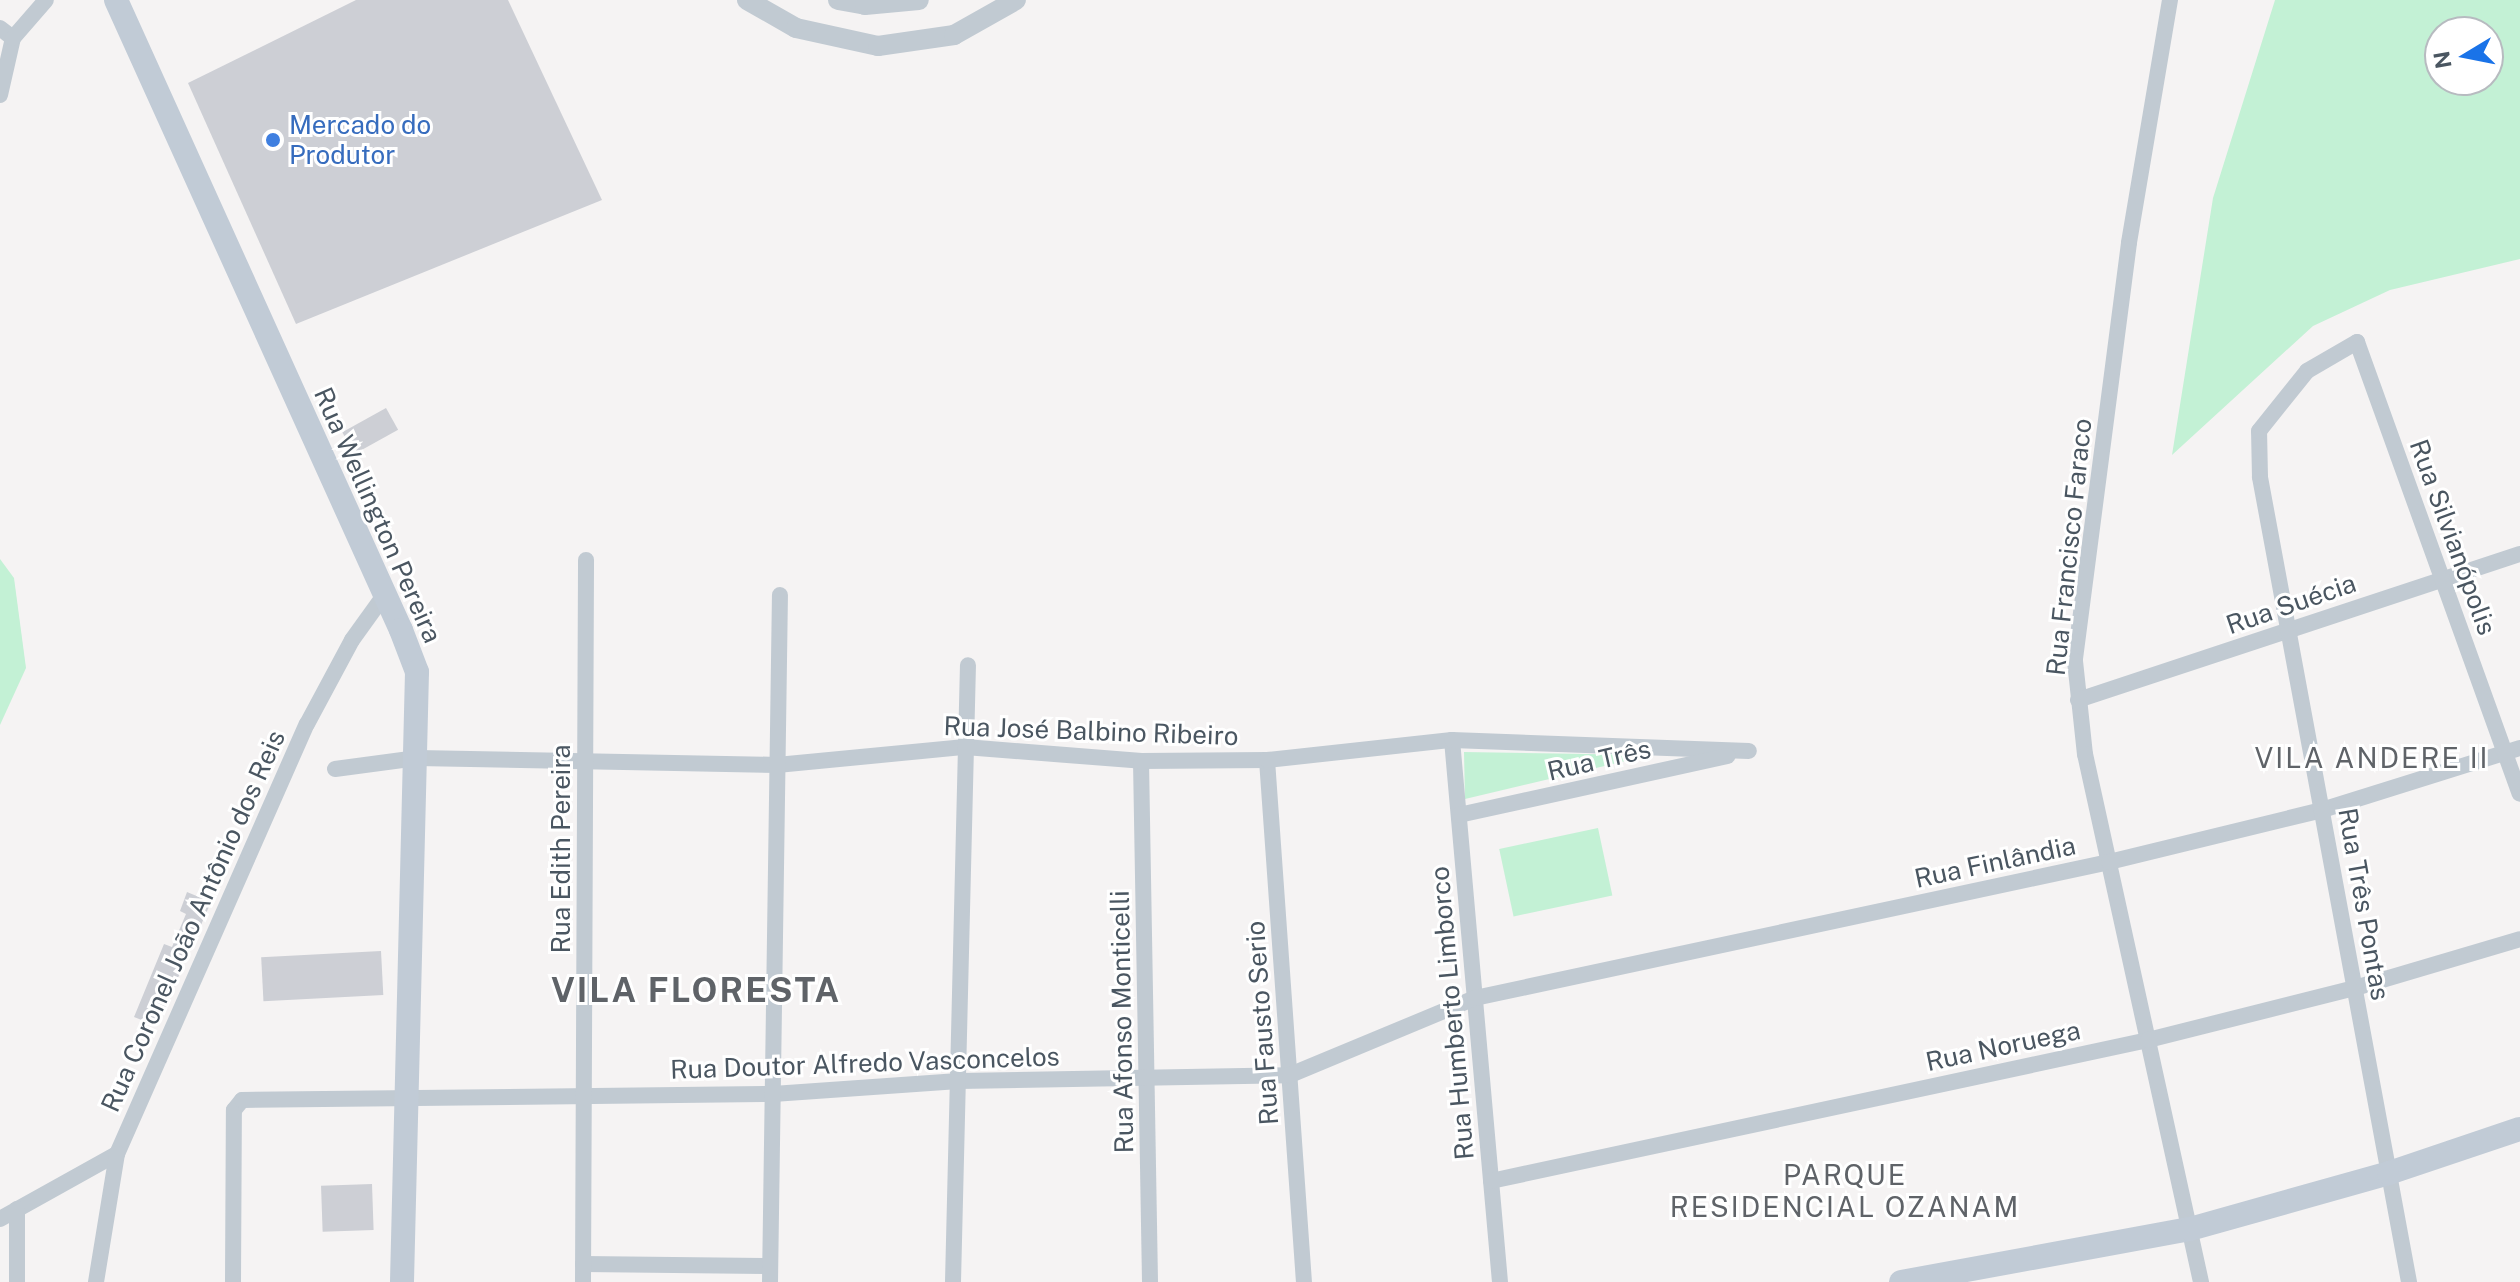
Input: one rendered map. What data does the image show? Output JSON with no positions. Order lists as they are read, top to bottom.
{
  "streets": {
    "main road": ["Rua Wellington Pereira"],
    "street": [
      "Rua Silvianópolis",
      "Rua Francisco Faraco",
      "Rua Suécia",
      "Rua José Balbino Ribeiro",
      "Rua Três",
      "Rua Edith Pereira",
      "Rua Finlândia",
      "Rua Três Pontas",
      "Rua Coronel João Antônio dos Reis",
      "Rua Humberto Limborco",
      "Rua Afonso Monticelli",
      "Rua Fausto Serio",
      "Rua Noruega",
      "Rua Doutor Alfredo Vasconcelos"
    ]
  },
  "crossings": [
    ["Rua Wellington Pereira", "Rua José Balbino Ribeiro"],
    ["Rua Wellington Pereira", "Rua Coronel João Antônio dos Reis"],
    ["Rua Wellington Pereira", "Rua Doutor Alfredo Vasconcelos"],
    ["Rua Silvianópolis", "Rua Suécia"],
    ["Rua Silvianópolis", "Rua Finlândia"],
    ["Rua Silvianópolis", "Rua Três Pontas"],
    ["Rua Francisco Faraco", "Rua Suécia"],
    ["Rua Francisco Faraco", "Rua Finlândia"],
    ["Rua Francisco Faraco", "Rua Noruega"],
    ["Rua Suécia", "Rua Três Pontas"],
    ["Rua José Balbino Ribeiro", "Rua Três"],
    ["Rua José Balbino Ribeiro", "Rua Edith Pereira"],
    ["Rua José Balbino Ribeiro", "Rua Humberto Limborco"],
    ["Rua José Balbino Ribeiro", "Rua Afonso Monticelli"],
    ["Rua José Balbino Ribeiro", "Rua Fausto Serio"],
    ["Rua Três", "Rua Humberto Limborco"],
    ["Rua Edith Pereira", "Rua Doutor Alfredo Vasconcelos"],
    ["Rua Finlândia", "Rua Três Pontas"],
    ["Rua Finlândia", "Rua Humberto Limborco"],
    ["Rua Finlândia", "Rua Doutor Alfredo Vasconcelos"],
    ["Rua Três Pontas", "Rua Noruega"],
    ["Rua Humberto Limborco", "Rua Noruega"],
    ["Rua Humberto Limborco", "Rua Doutor Alfredo Vasconcelos"],
    ["Rua Afonso Monticelli", "Rua Doutor Alfredo Vasconcelos"],
    ["Rua Fausto Serio", "Rua Doutor Alfredo Vasconcelos"]
  ],
  "districts": ["VILA ANDERE II", "VILA FLORESTA", "PARQUE RESIDENCIAL OZANAM"],
  "places": ["Mercado do Produtor"],
  "north": "left"
}
